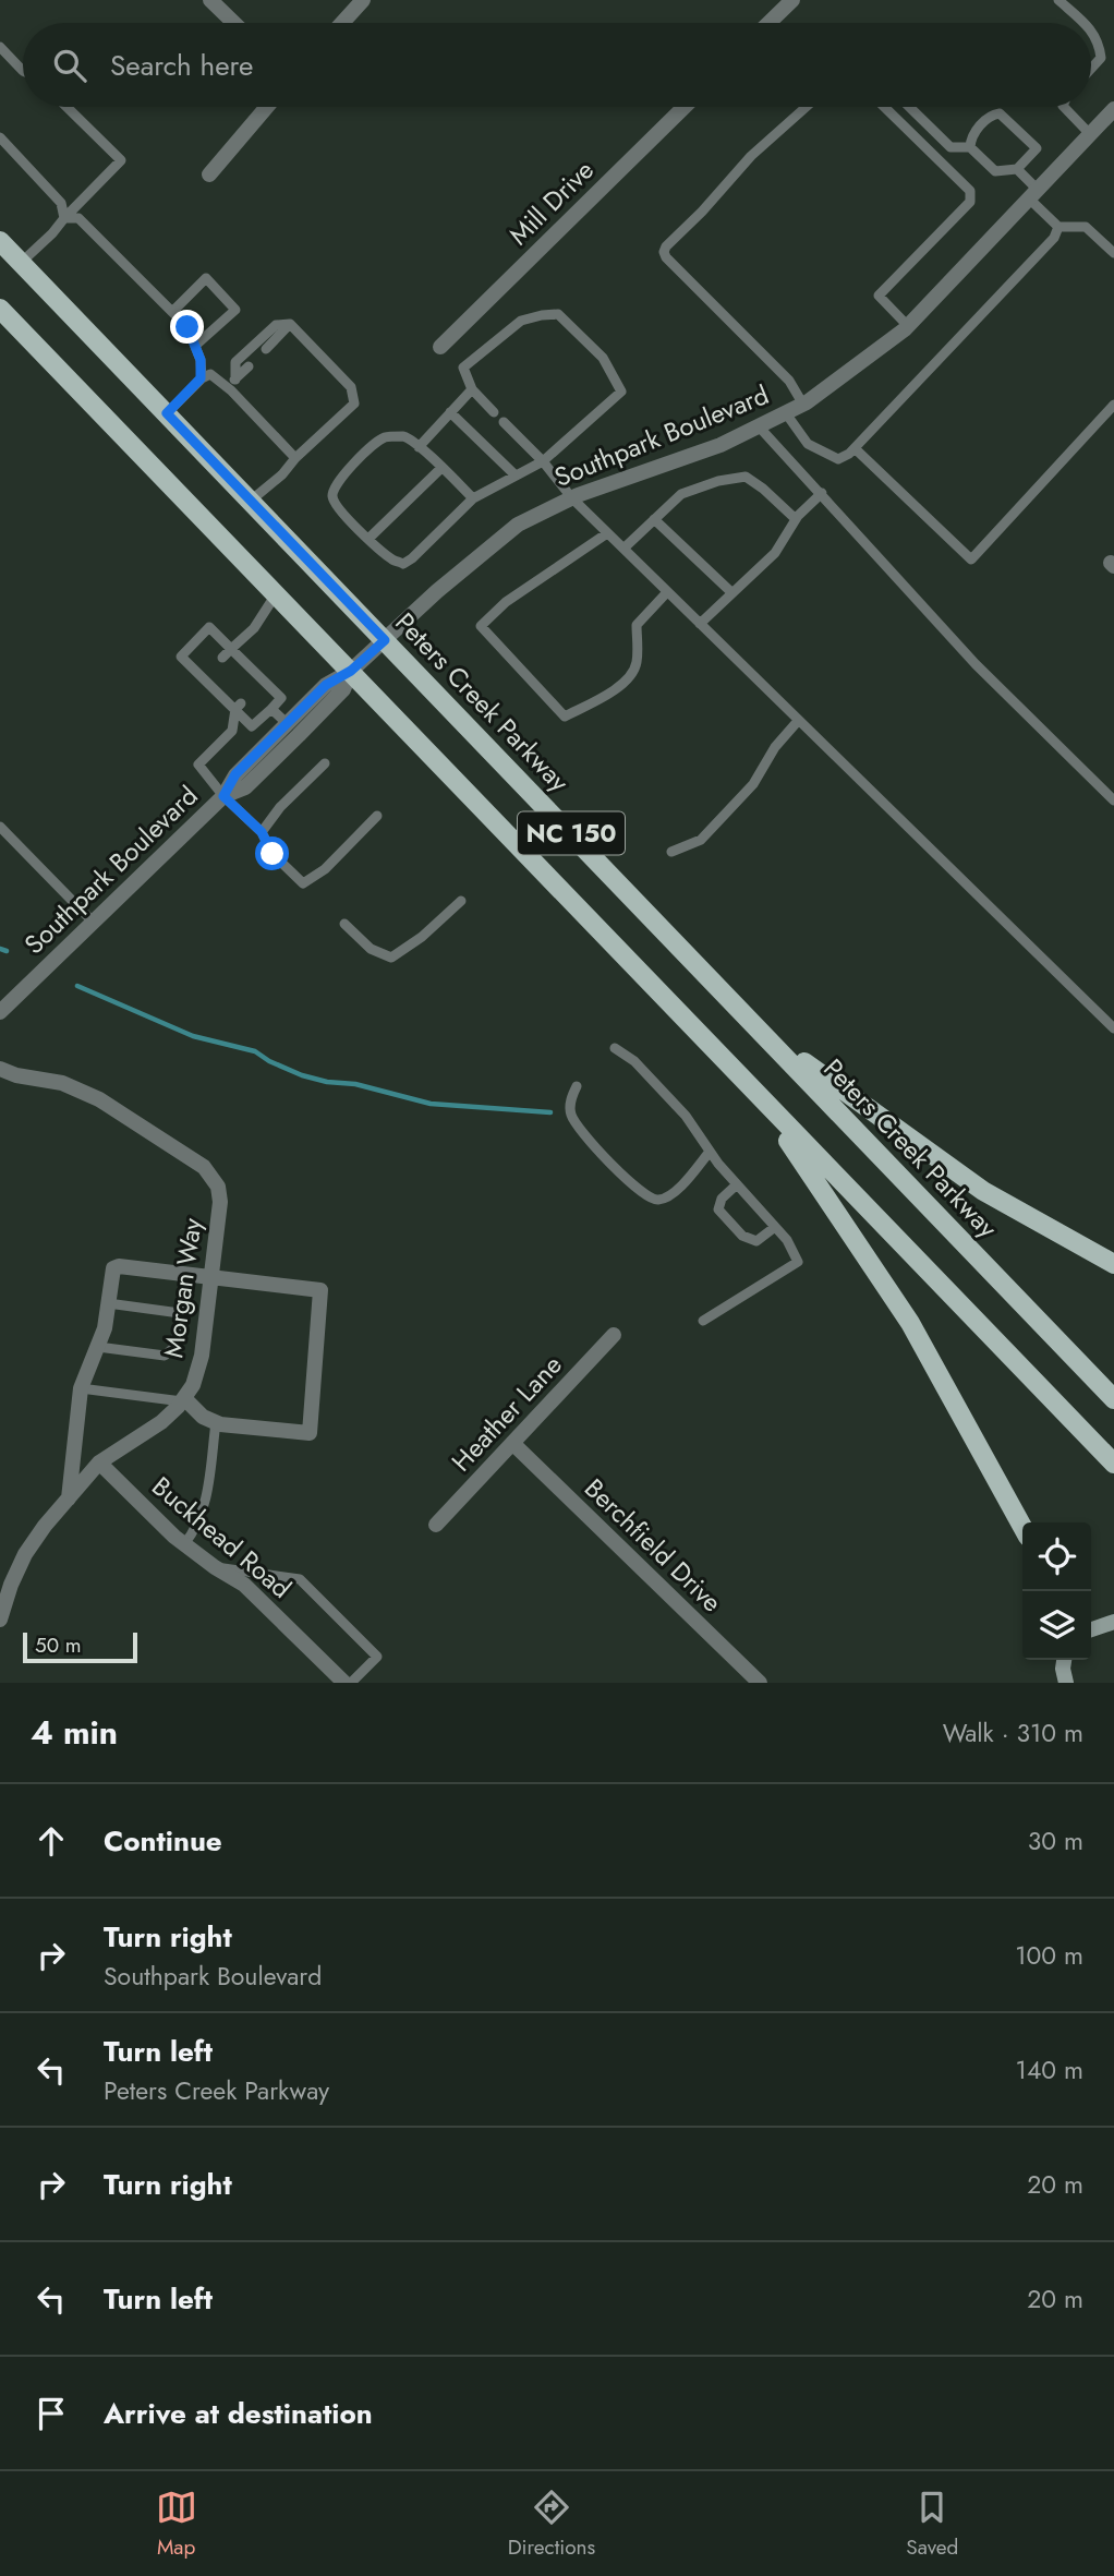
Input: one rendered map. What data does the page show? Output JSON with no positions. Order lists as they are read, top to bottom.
{
  "streets": {
    "main road": ["Peters Creek Parkway", "NC 150"],
    "street": [
      "Mill Drive",
      "Southpark Boulevard",
      "Morgan Way",
      "Heather Lane",
      "Buckhead Road",
      "Berchfield Drive"
    ]
  },
  "crossings": [
    ["Southpark Boulevard", "Peters Creek Parkway"],
    ["Southpark Boulevard", "NC 150"],
    ["Morgan Way", "Buckhead Road"],
    ["Heather Lane", "Berchfield Drive"]
  ],
  "scale_bar": "50 m",
  "page": {
    "search": "Search here",
    "scale": "50 m",
    "heading": ["4 min", "Walk · 310 m"],
    "list": [
      ["Continue", "30 m"],
      ["Turn right", "Southpark Boulevard", "100 m"],
      ["Turn left", "Peters Creek Parkway", "140 m"],
      ["Turn right", "20 m"],
      ["Turn left", "20 m"],
      "Arrive at destination"
    ],
    "nav": ["Map", "Directions", "Saved"]
  }
}
